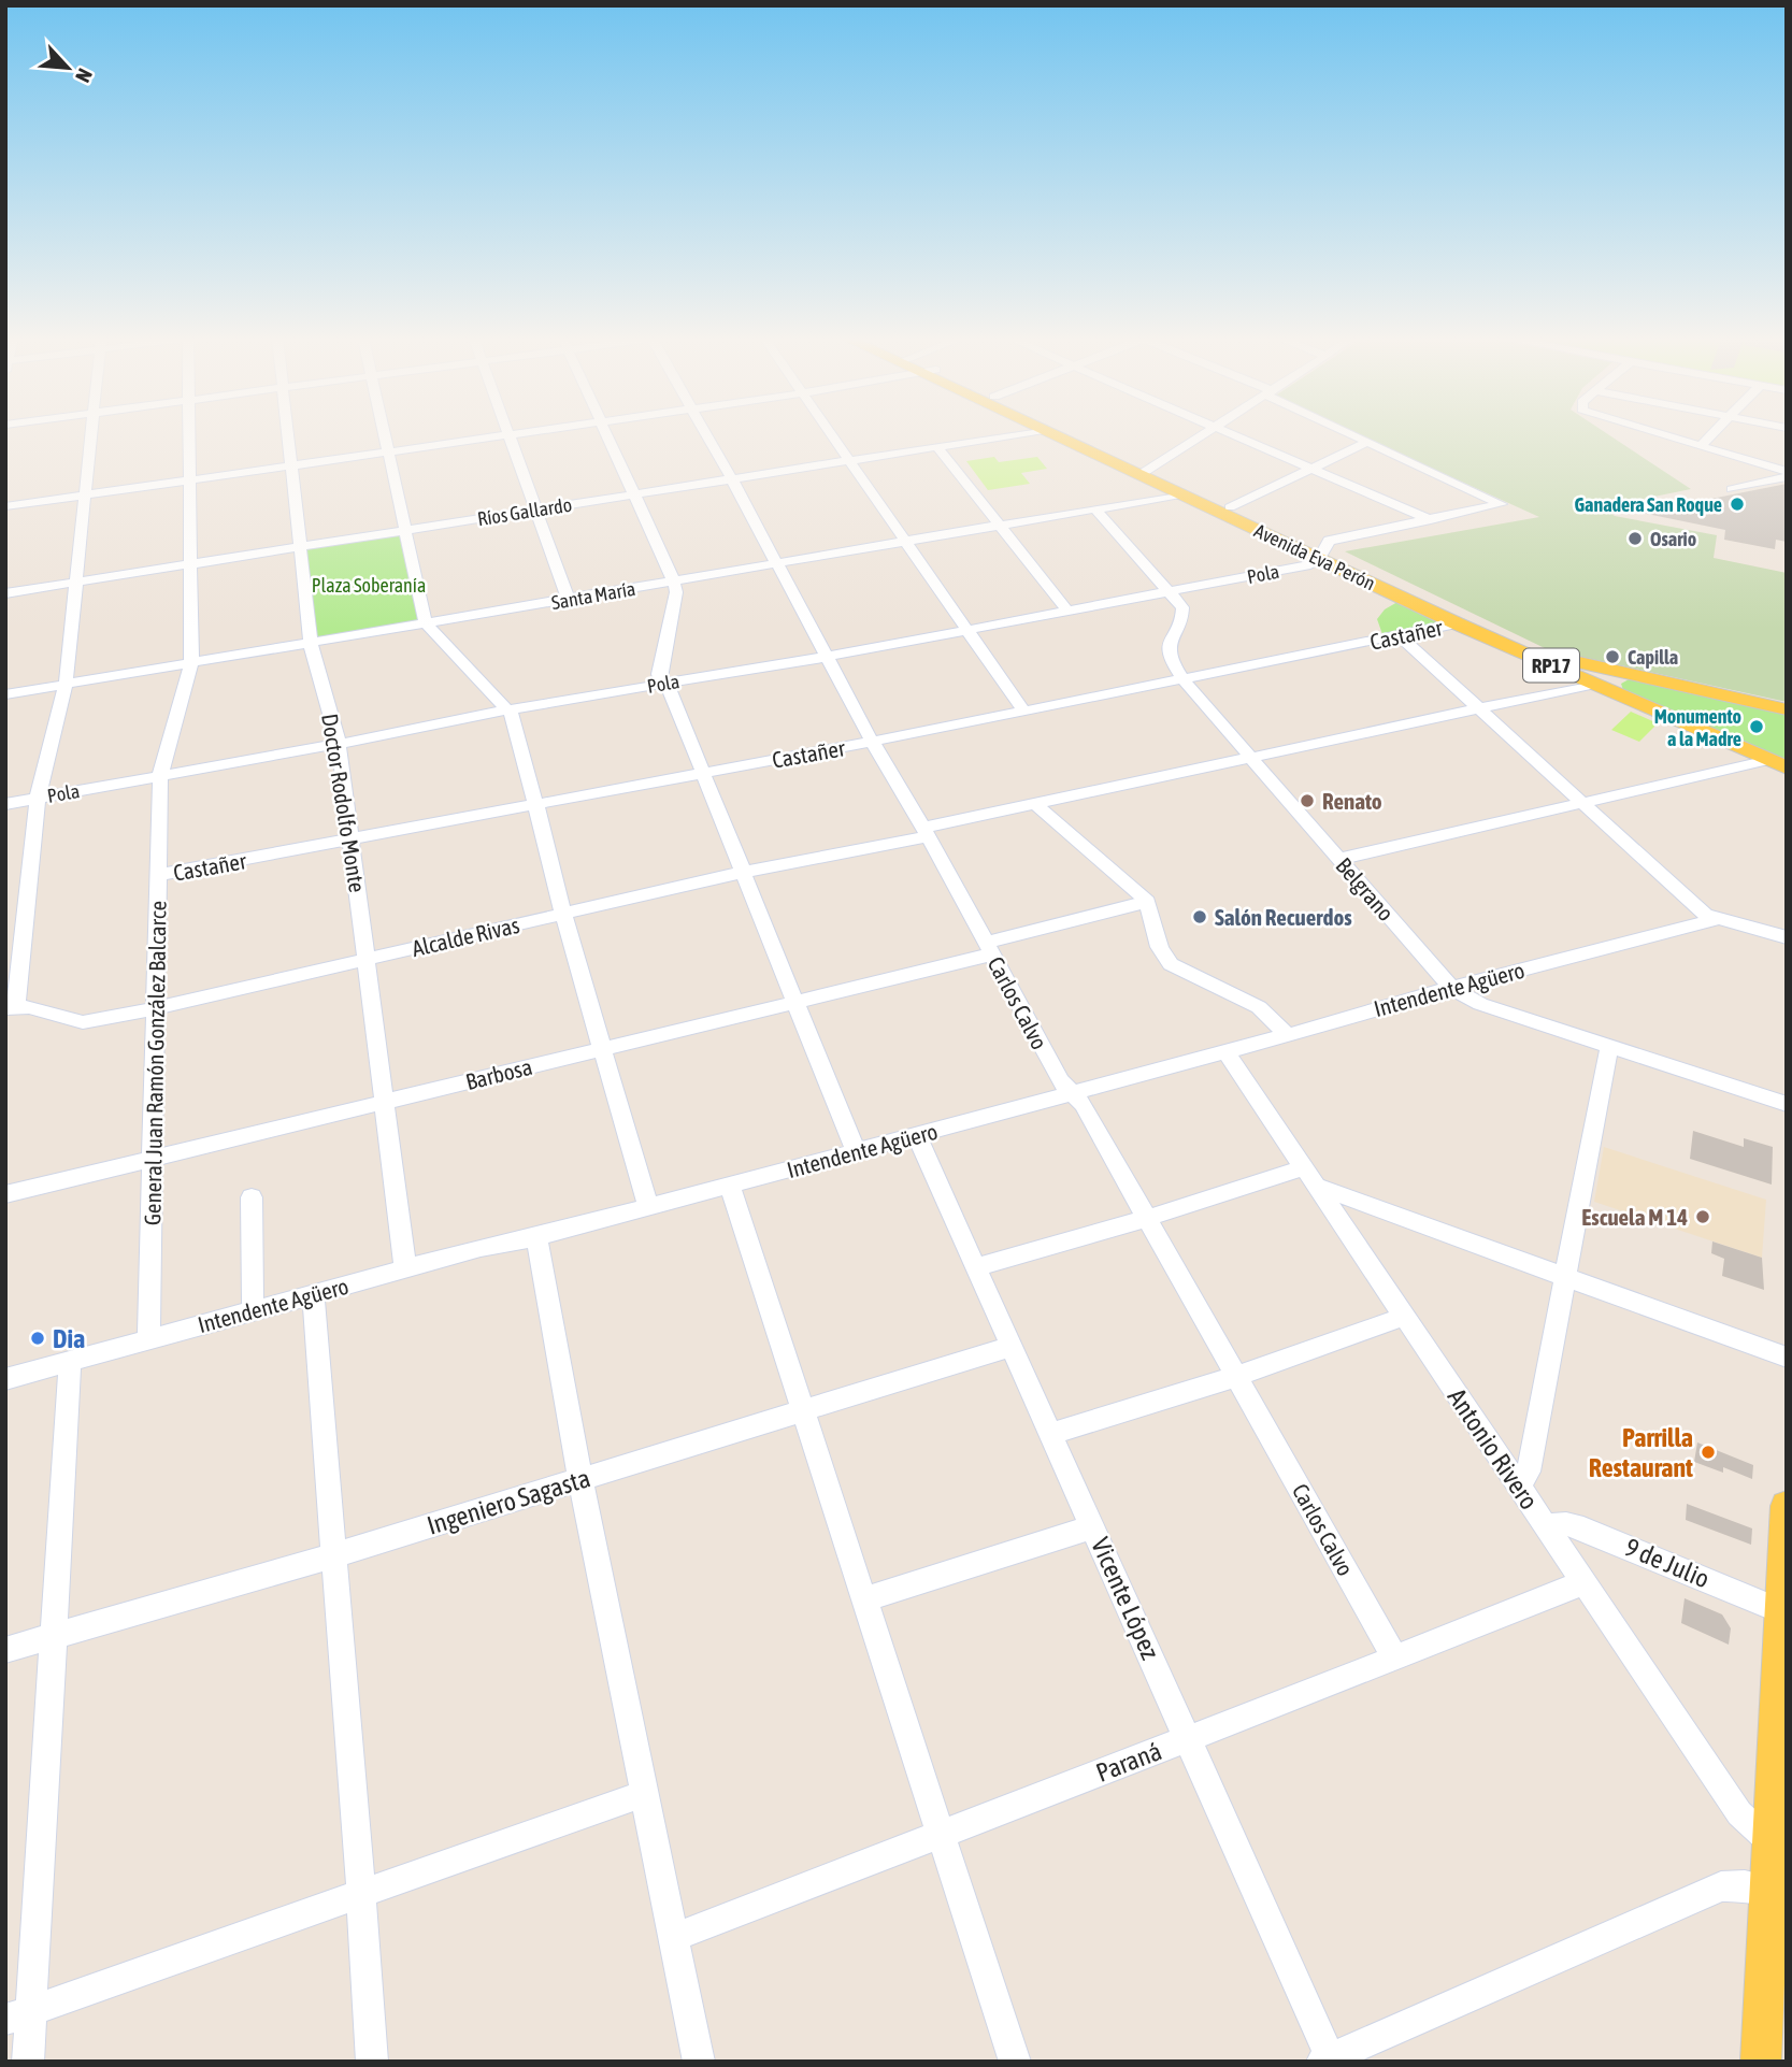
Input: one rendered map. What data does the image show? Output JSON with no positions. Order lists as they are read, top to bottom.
{
  "streets": {
    "main road": ["Avenida Eva Perón", "RP17"],
    "street": [
      "Ríos Gallardo",
      "Pola",
      "Santa María",
      "Castañer",
      "Doctor Rodolfo Monte",
      "Belgrano",
      "Alcalde Rivas",
      "Intendente Agüero",
      "Carlos Calvo",
      "General Juan Ramón González Balcarce",
      "Barbosa",
      "Antonio Rivero",
      "Ingeniero Sagasta",
      "9 de Julio",
      "Vicente López",
      "Paraná"
    ]
  },
  "crossings": [
    ["Ríos Gallardo", "Doctor Rodolfo Monte"],
    ["Ríos Gallardo", "Carlos Calvo"],
    ["Ríos Gallardo", "General Juan Ramón González Balcarce"],
    ["Avenida Eva Perón", "Pola"],
    ["Avenida Eva Perón", "Santa María"],
    ["Avenida Eva Perón", "Castañer"],
    ["Avenida Eva Perón", "Alcalde Rivas"],
    ["Pola", "Doctor Rodolfo Monte"],
    ["Pola", "Belgrano"],
    ["Pola", "Carlos Calvo"],
    ["Pola", "General Juan Ramón González Balcarce"],
    ["Santa María", "Doctor Rodolfo Monte"],
    ["Santa María", "Belgrano"],
    ["Santa María", "Carlos Calvo"],
    ["Santa María", "General Juan Ramón González Balcarce"],
    ["Castañer", "Doctor Rodolfo Monte"],
    ["Castañer", "Belgrano"],
    ["Castañer", "Carlos Calvo"],
    ["Castañer", "General Juan Ramón González Balcarce"],
    ["Doctor Rodolfo Monte", "Alcalde Rivas"],
    ["Doctor Rodolfo Monte", "Intendente Agüero"],
    ["Doctor Rodolfo Monte", "Barbosa"],
    ["Belgrano", "Alcalde Rivas"],
    ["Belgrano", "Intendente Agüero"],
    ["Alcalde Rivas", "Carlos Calvo"],
    ["Alcalde Rivas", "General Juan Ramón González Balcarce"],
    ["Intendente Agüero", "Carlos Calvo"],
    ["Intendente Agüero", "General Juan Ramón González Balcarce"],
    ["Intendente Agüero", "Antonio Rivero"],
    ["Intendente Agüero", "Vicente López"],
    ["Carlos Calvo", "Barbosa"],
    ["Carlos Calvo", "Paraná"],
    ["General Juan Ramón González Balcarce", "Barbosa"],
    ["Antonio Rivero", "9 de Julio"],
    ["Antonio Rivero", "Paraná"],
    ["Ingeniero Sagasta", "Vicente López"],
    ["Vicente López", "Paraná"]
  ],
  "parks": ["Plaza Soberanía"],
  "places": [
    "Ganadera San Roque",
    "Osario",
    "Capilla",
    "Monumento a la Madre",
    "Renato",
    "Salón Recuerdos",
    "Escuela M 14",
    "Dia",
    "Parrilla Restaurant"
  ],
  "north": "bottom right"
}
